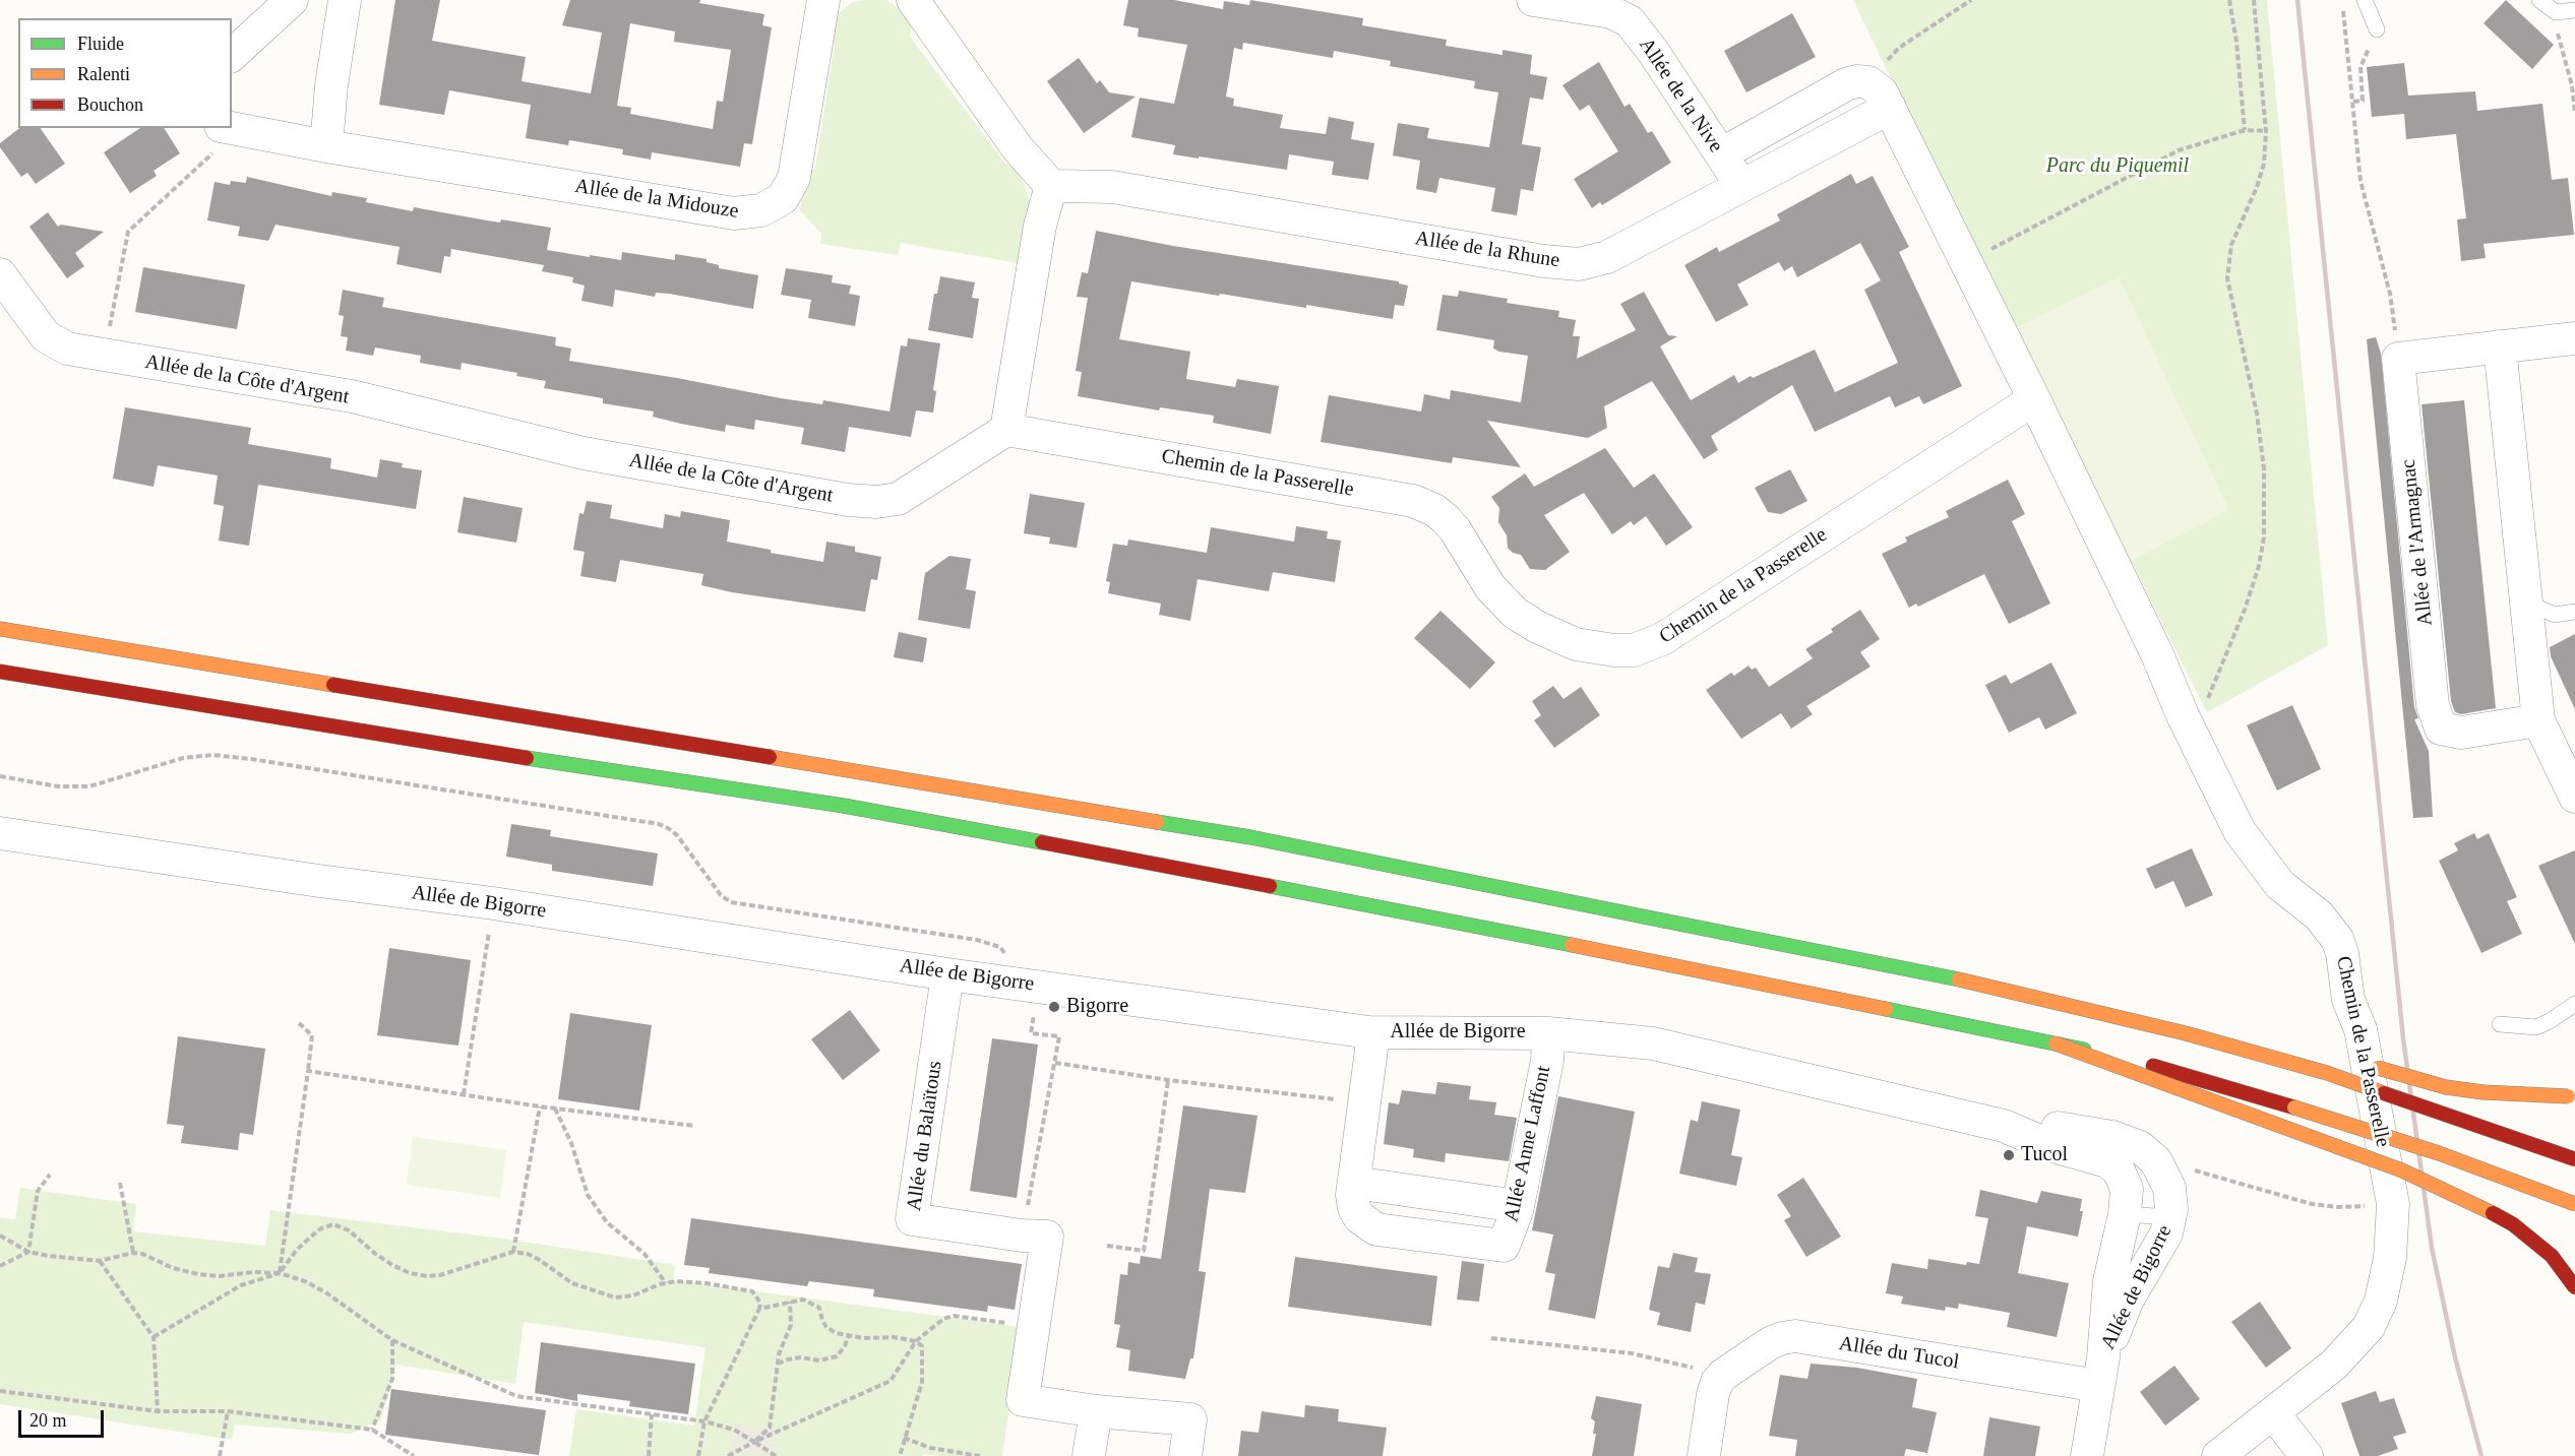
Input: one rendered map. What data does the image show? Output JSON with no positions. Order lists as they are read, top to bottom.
{
  "streets": {
    "street": [
      "Allée de la Nive",
      "Allée de la Midouze",
      "Allée de la Rhune",
      "Allée de la Côte d'Argent",
      "Chemin de la Passerelle",
      "Allée de l'Armagnac",
      "Allée de Bigorre",
      "Allée du Balaïtous",
      "Allée Anne Laffont",
      "Allée du Tucol"
    ]
  },
  "crossings": [
    ["Allée de la Nive", "Allée de la Rhune"],
    ["Allée de la Rhune", "Chemin de la Passerelle"],
    ["Allée de la Côte d'Argent", "Chemin de la Passerelle"],
    ["Allée de Bigorre", "Allée du Balaïtous"],
    ["Allée de Bigorre", "Allée Anne Laffont"],
    ["Allée de Bigorre", "Allée du Tucol"]
  ],
  "parks": ["Parc du Piquemil"],
  "places": ["Bigorre", "Tucol"],
  "legend": ["Fluide", "Ralenti", "Bouchon"],
  "scale_bar": "20 m"
}
